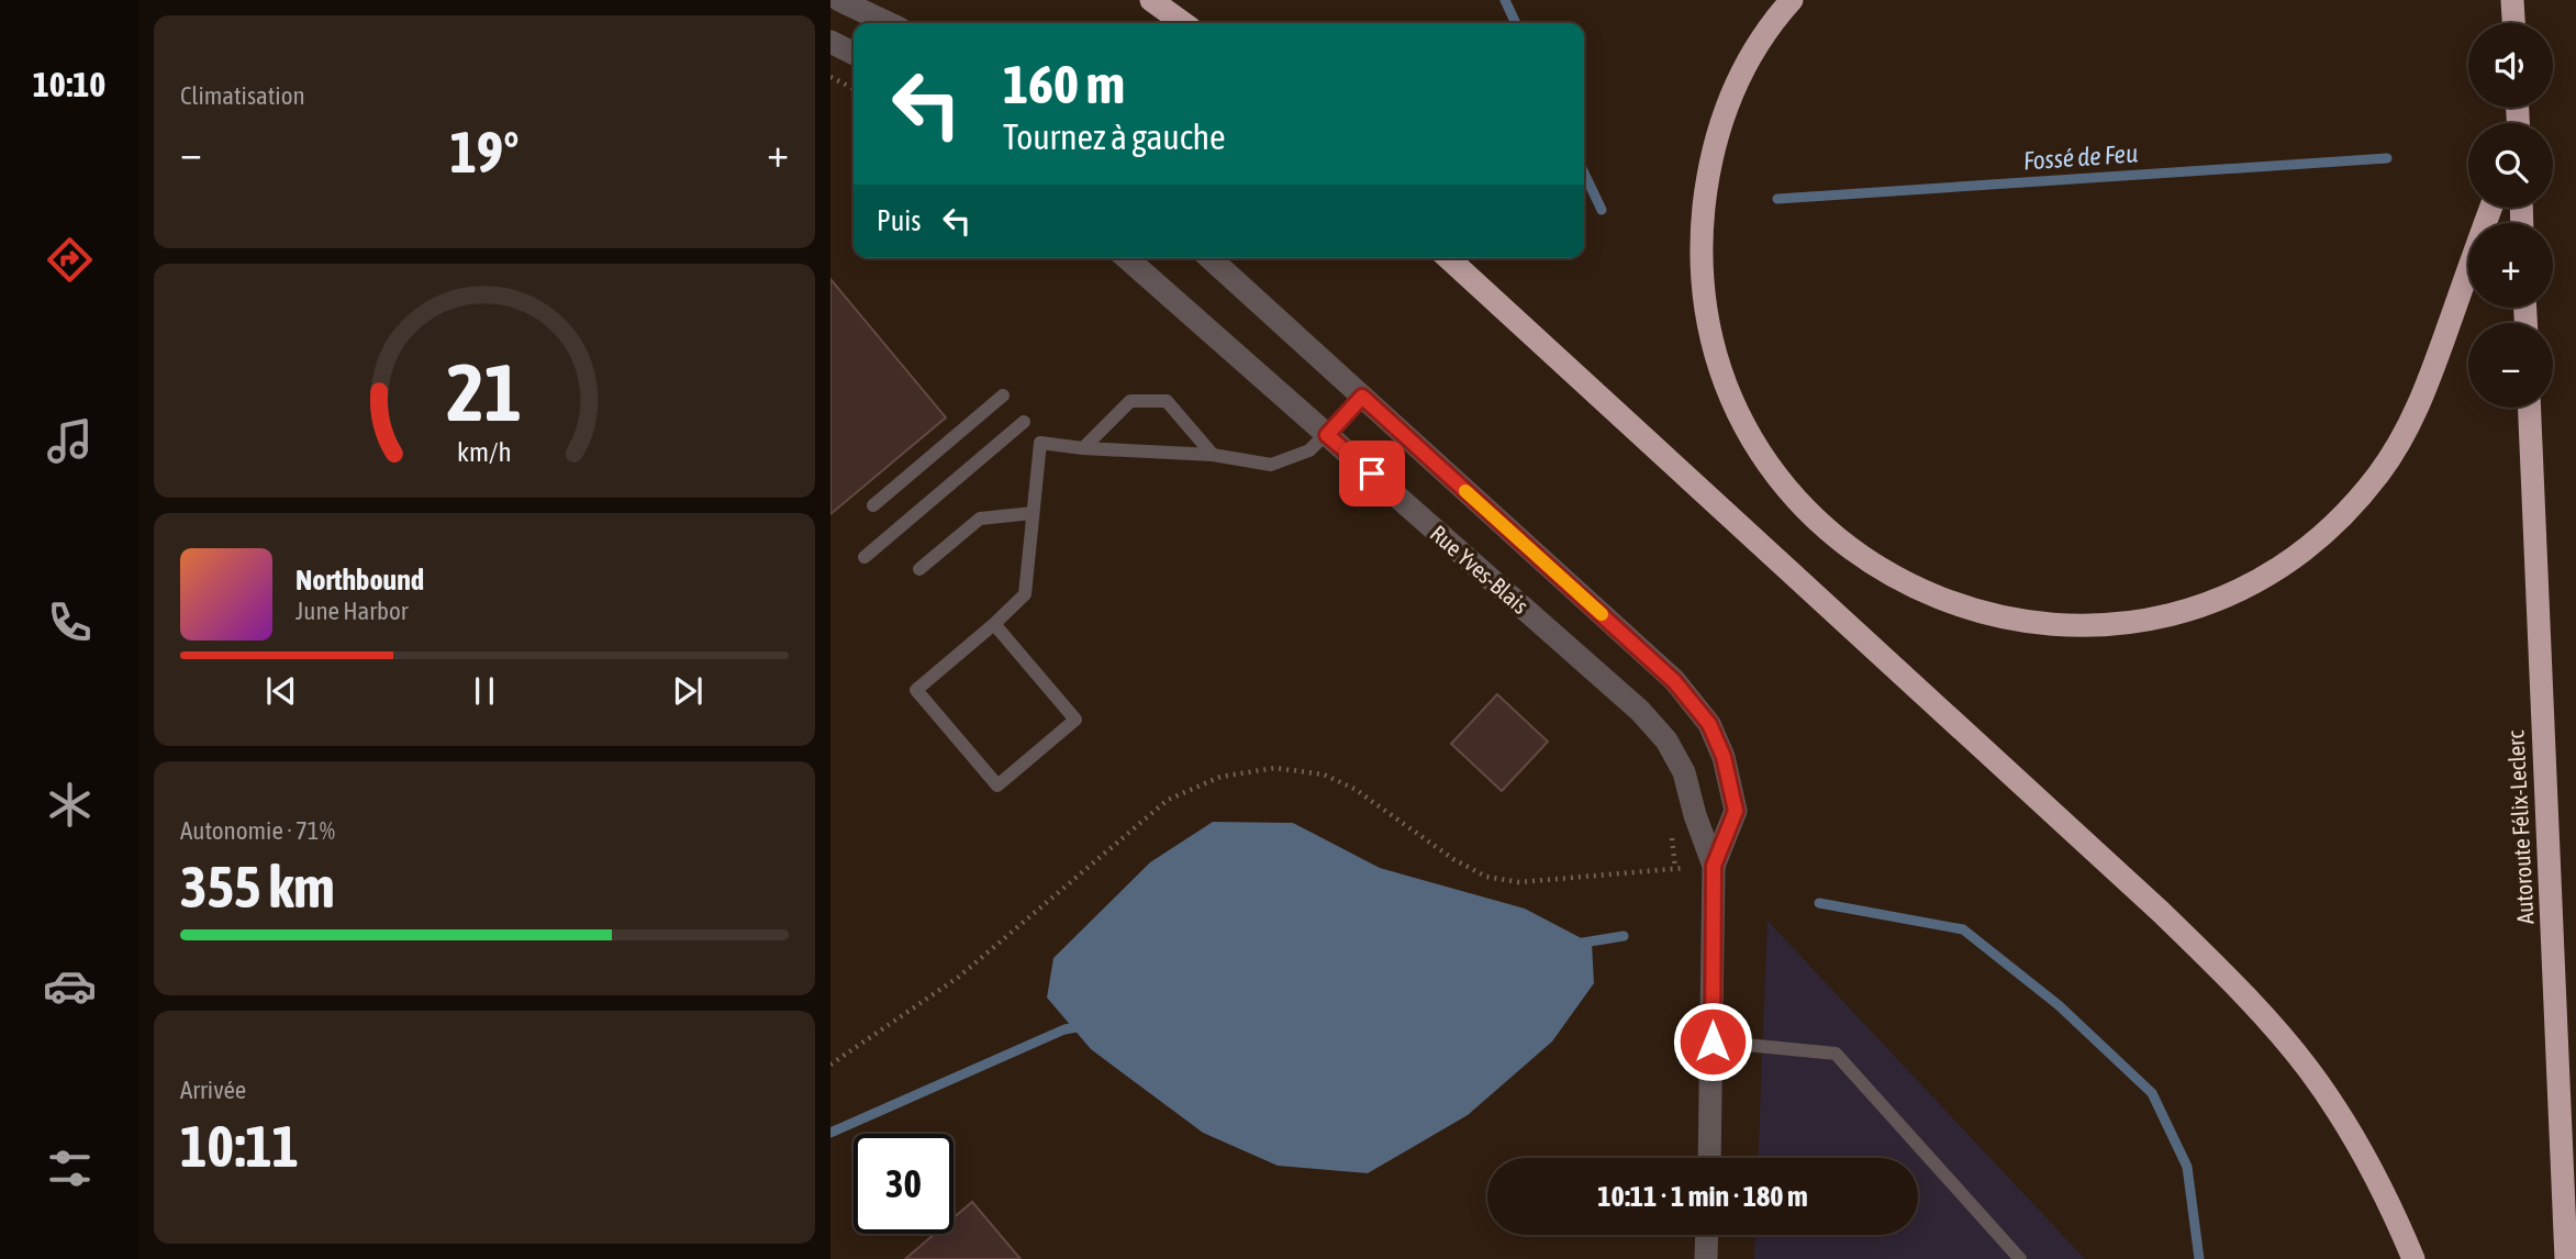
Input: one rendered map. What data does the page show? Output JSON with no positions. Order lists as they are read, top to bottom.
{
  "streets": {
    "highway": ["Autoroute Félix-Leclerc"],
    "street": ["Rue Yves-Blais"]
  },
  "water": ["Fossé de Feu"],
  "page": {
    "tabs": "10:10",
    "tile": [
      "Climatisation",
      ["Autonomie · 71%", "355 km"],
      ["Arrivée", "10:11"]
    ],
    "map_buttons": ["+", "−"],
    "turn": ["160 m", "Tournez à gauche"],
    "heat": ["−", "19°", "+"],
    "then": "Puis",
    "song": ["Northbound", "June Harbor"],
    "limit": "30",
    "trip": "10:11 · 1 min · 180 m",
    "gauge": ["21", "km/h"]
  }
}
